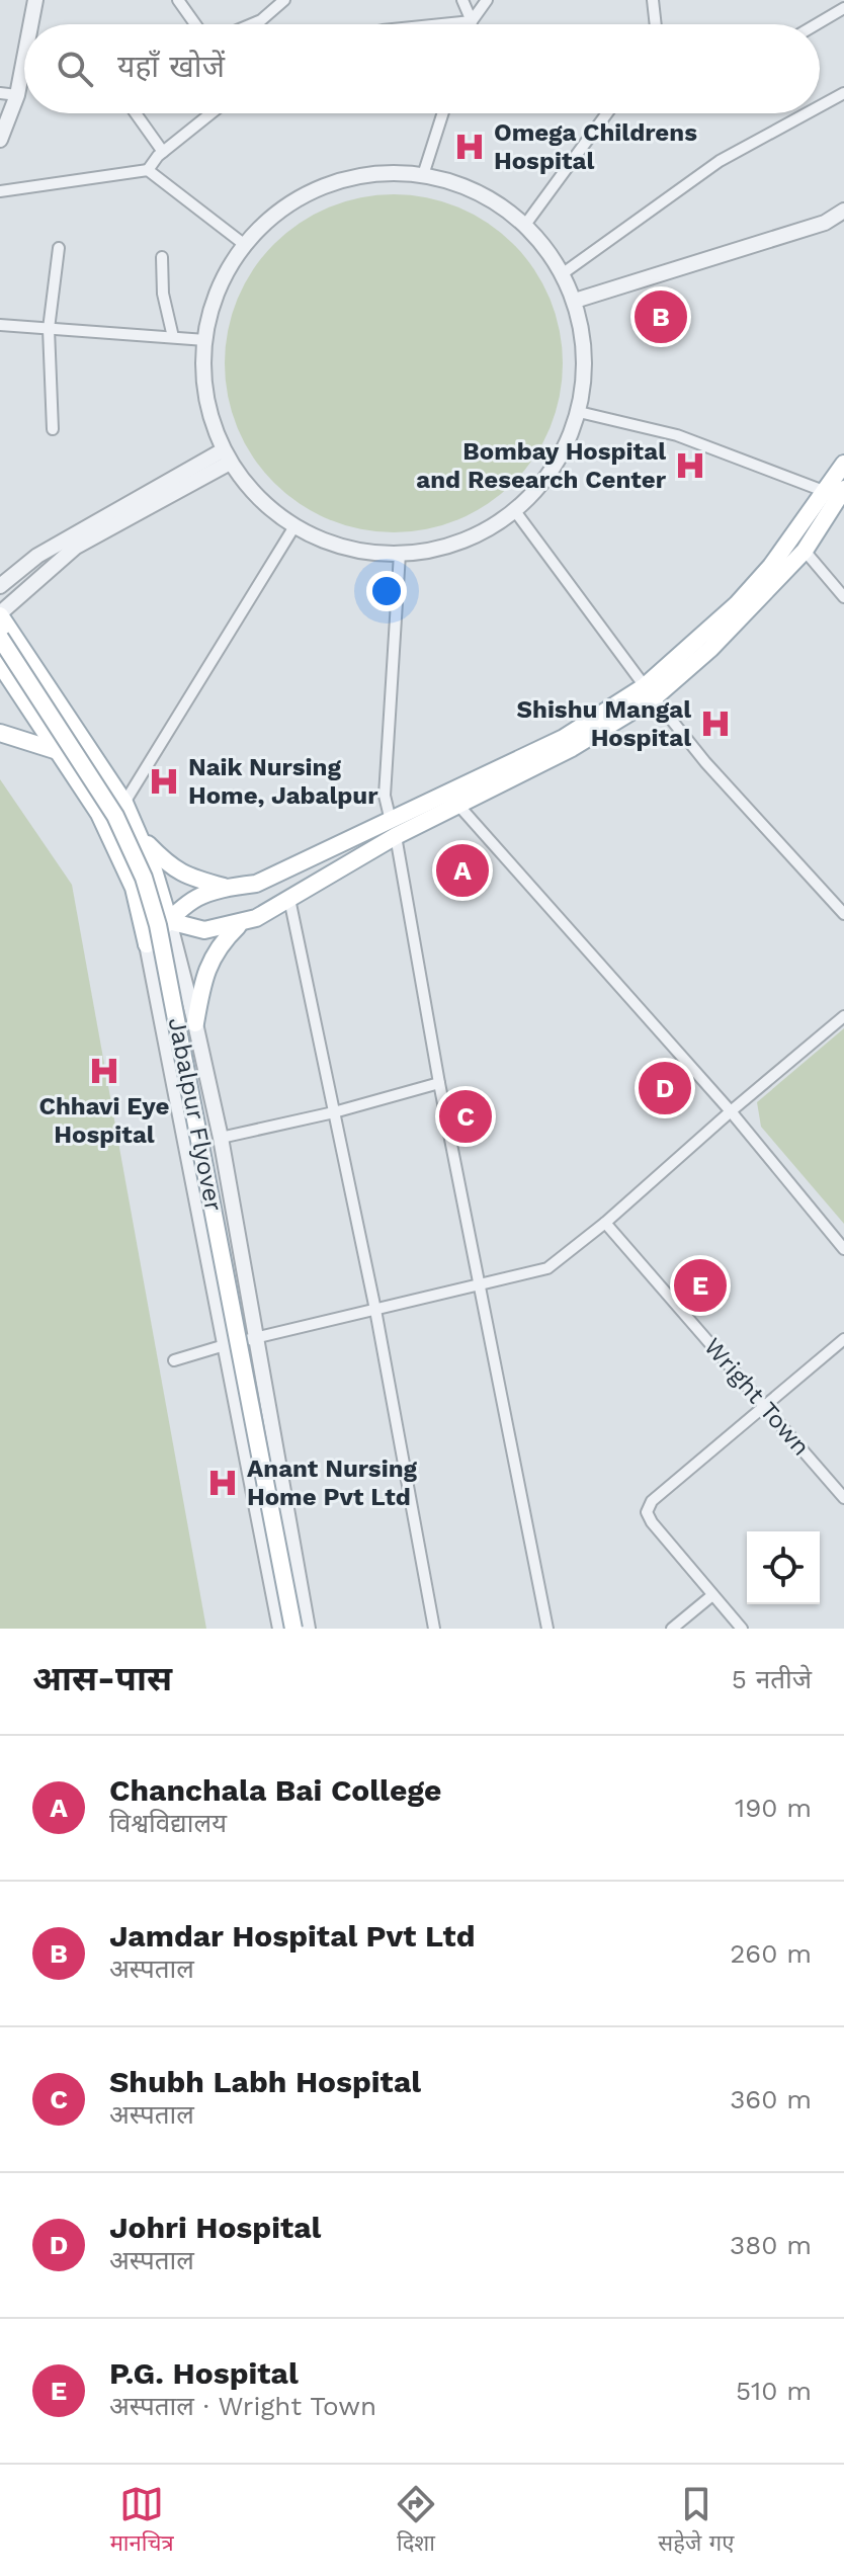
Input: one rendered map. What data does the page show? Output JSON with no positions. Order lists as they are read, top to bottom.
{
  "streets": {
    "main road": ["Jabalpur Flyover"],
    "street": ["Wright Town"]
  },
  "places": {
    "hospital": [
      "Omega Childrens Hospital",
      "Bombay Hospital and Research Center",
      "Shishu Mangal Hospital",
      "Naik Nursing Home, Jabalpur",
      "Chhavi Eye Hospital",
      "Anant Nursing Home Pvt Ltd"
    ]
  },
  "page": {
    "search": "यहाँ खोजें",
    "pins": [
      "B",
      "A",
      "D",
      "C",
      "E"
    ],
    "heading": ["आस-पास", "5 नतीजे"],
    "list": [
      {
        "mark": "A",
        "name": "Chanchala Bai College",
        "note": "विश्वविद्यालय",
        "value": "190 m"
      },
      {
        "mark": "B",
        "name": "Jamdar Hospital Pvt Ltd",
        "note": "अस्पताल",
        "value": "260 m"
      },
      {
        "mark": "C",
        "name": "Shubh Labh Hospital",
        "note": "अस्पताल",
        "value": "360 m"
      },
      {
        "mark": "D",
        "name": "Johri Hospital",
        "note": "अस्पताल",
        "value": "380 m"
      },
      {
        "mark": "E",
        "name": "P.G. Hospital",
        "note": "अस्पताल · Wright Town",
        "value": "510 m"
      }
    ],
    "nav": ["मानचित्र", "दिशा", "सहेजे गए"]
  }
}
